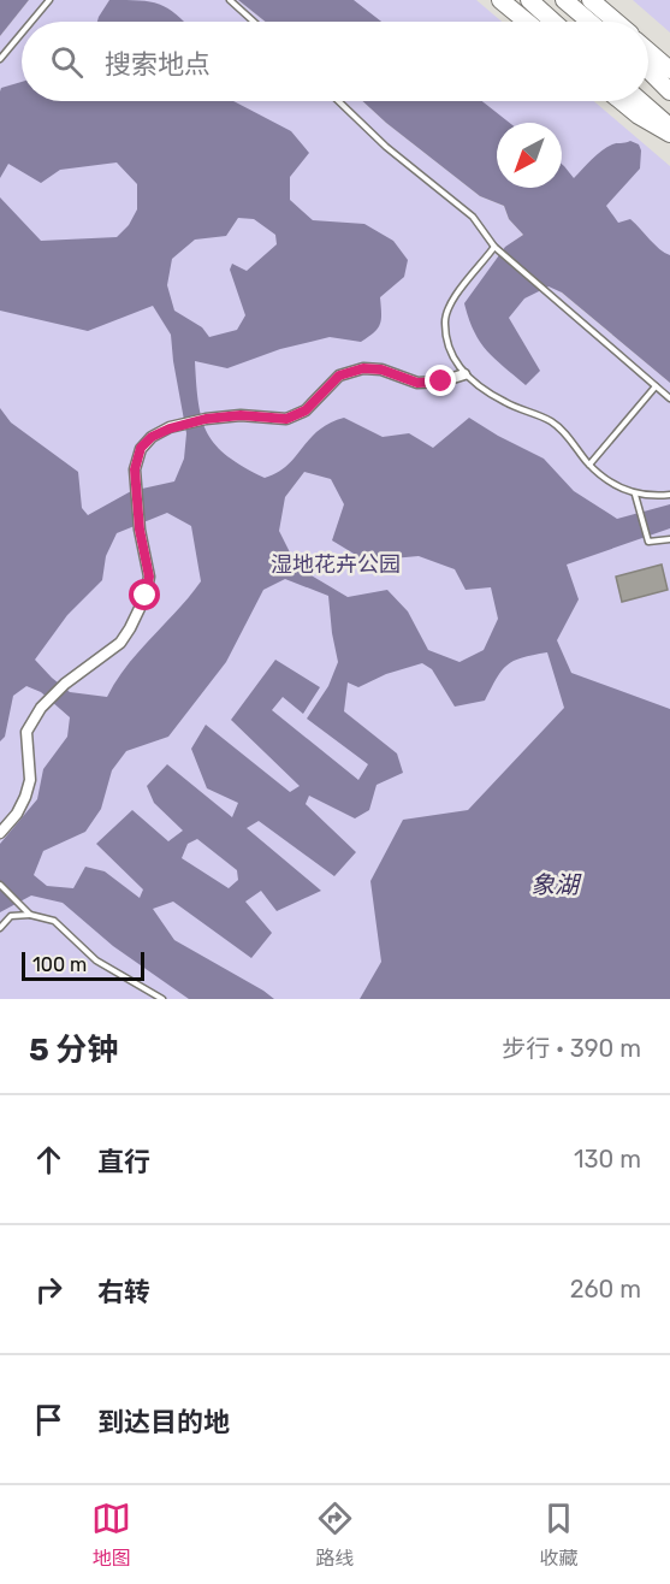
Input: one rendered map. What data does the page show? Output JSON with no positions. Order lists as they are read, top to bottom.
{
  "water": ["象湖"],
  "parks": ["湿地花卉公园"],
  "scale_bar": "100 m",
  "north": "bottom left",
  "page": {
    "search": "搜索地点",
    "scale": "100 m",
    "heading": ["5 分钟", "步行 · 390 m"],
    "list": [
      ["直行", "130 m"],
      ["右转", "260 m"],
      "到达目的地"
    ],
    "nav": ["地图", "路线", "收藏"]
  }
}
